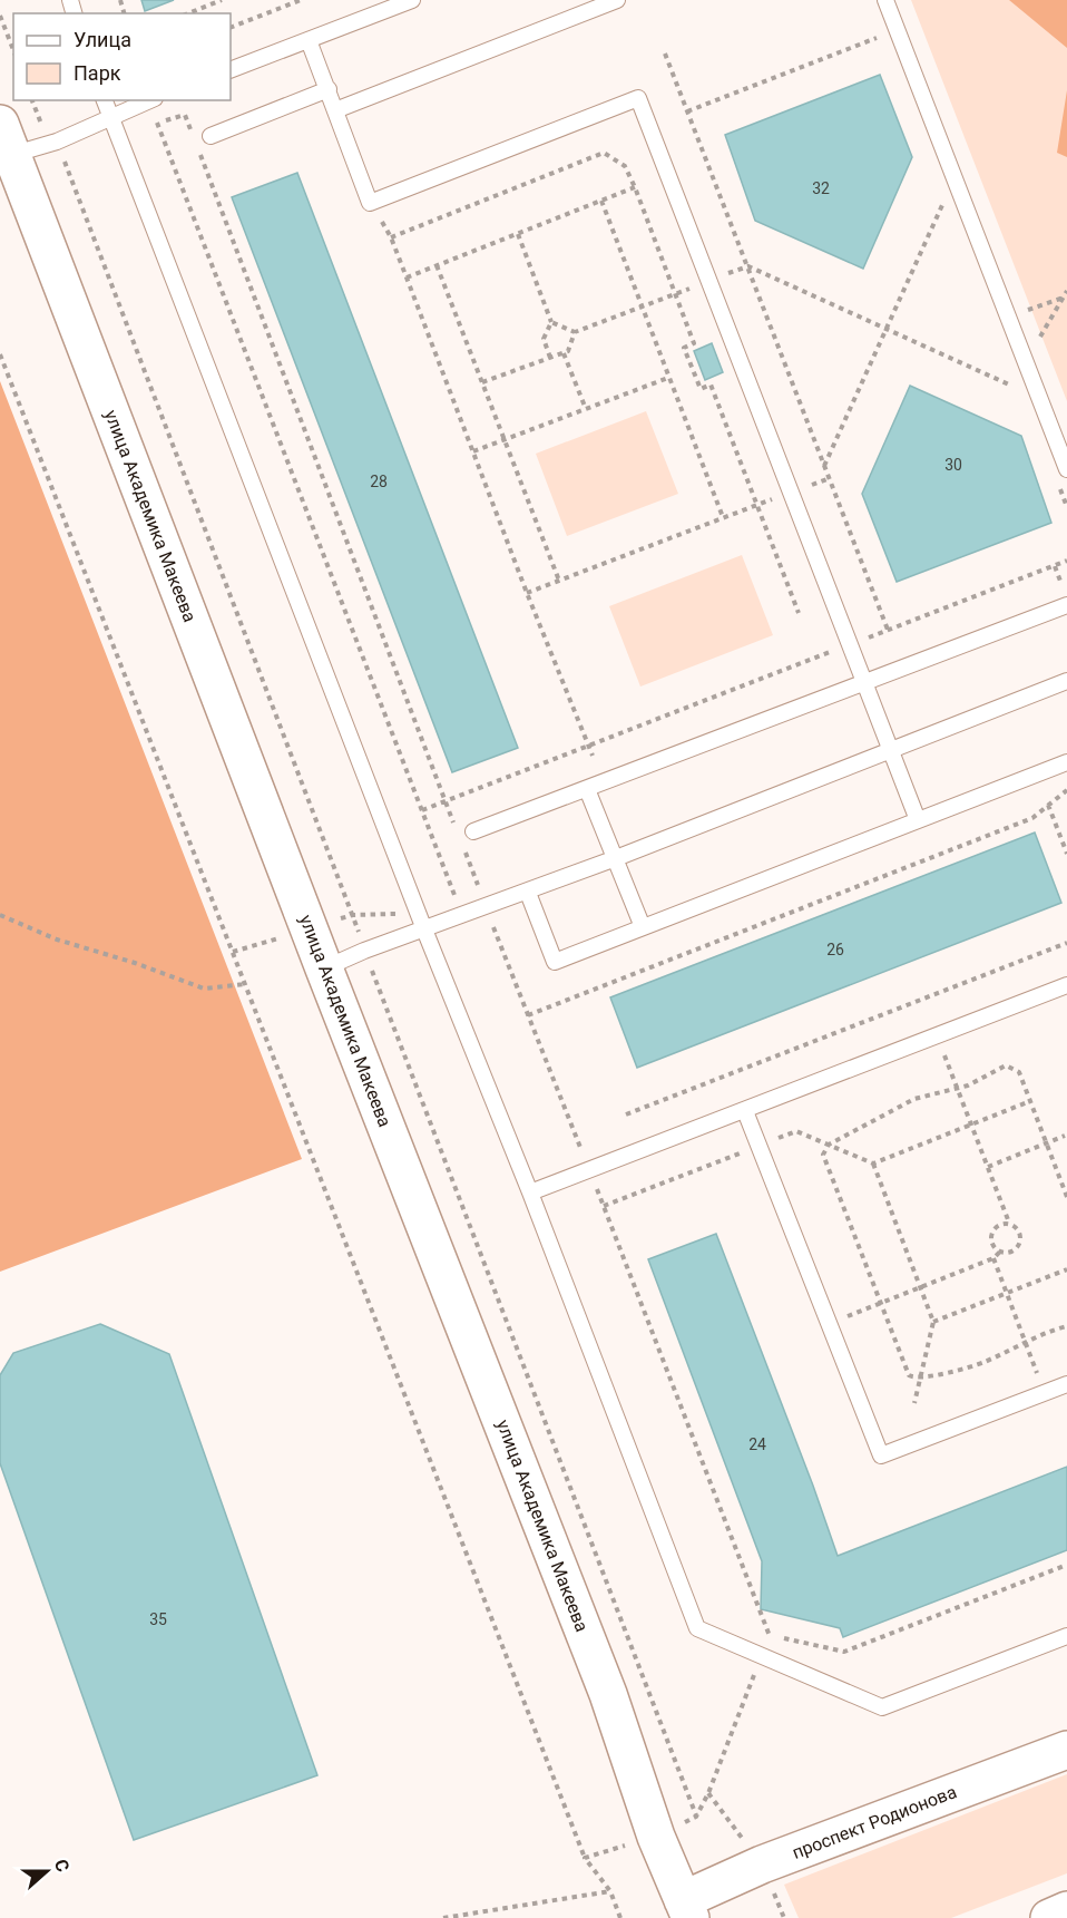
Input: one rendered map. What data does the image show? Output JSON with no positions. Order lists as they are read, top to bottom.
{
  "streets": {
    "street": ["улица Академика Макеева", "проспект Родионова"]
  },
  "crossings": [
    ["улица Академика Макеева", "проспект Родионова"]
  ],
  "house_numbers": [
    "32",
    "30",
    "28",
    "26",
    "24",
    "35"
  ],
  "legend": ["Улица", "Парк"],
  "north": "right"
}
